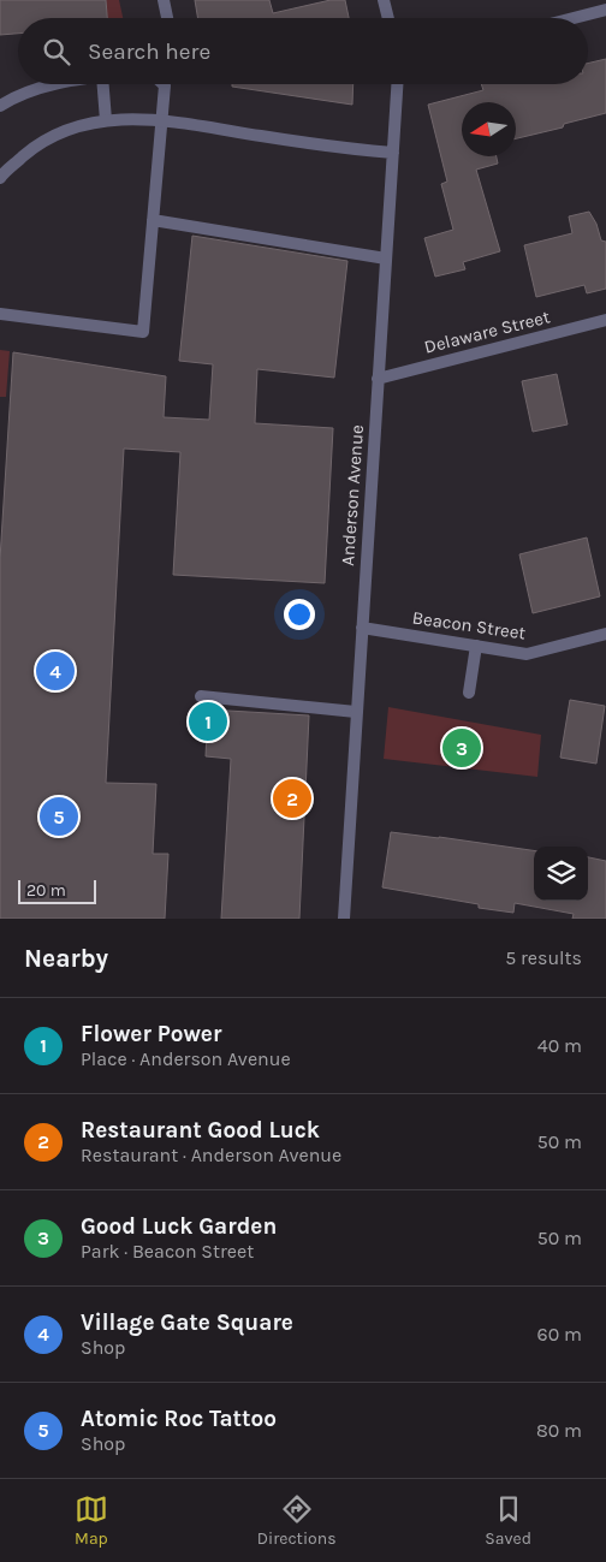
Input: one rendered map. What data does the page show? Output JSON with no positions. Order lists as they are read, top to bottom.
{
  "streets": {
    "street": ["Delaware Street", "Anderson Avenue", "Beacon Street"]
  },
  "crossings": [
    ["Delaware Street", "Anderson Avenue"],
    ["Anderson Avenue", "Beacon Street"]
  ],
  "scale_bar": "20 m",
  "north": "left",
  "page": {
    "search": "Search here",
    "pins": [
      "4",
      "1",
      "3",
      "2",
      "5"
    ],
    "scale": "20 m",
    "heading": ["Nearby", "5 results"],
    "list": [
      {
        "mark": "1",
        "name": "Flower Power",
        "note": "Place · Anderson Avenue",
        "value": "40 m"
      },
      {
        "mark": "2",
        "name": "Restaurant Good Luck",
        "note": "Restaurant · Anderson Avenue",
        "value": "50 m"
      },
      {
        "mark": "3",
        "name": "Good Luck Garden",
        "note": "Park · Beacon Street",
        "value": "50 m"
      },
      {
        "mark": "4",
        "name": "Village Gate Square",
        "note": "Shop",
        "value": "60 m"
      },
      {
        "mark": "5",
        "name": "Atomic Roc Tattoo",
        "note": "Shop",
        "value": "80 m"
      }
    ],
    "nav": ["Map", "Directions", "Saved"]
  }
}
